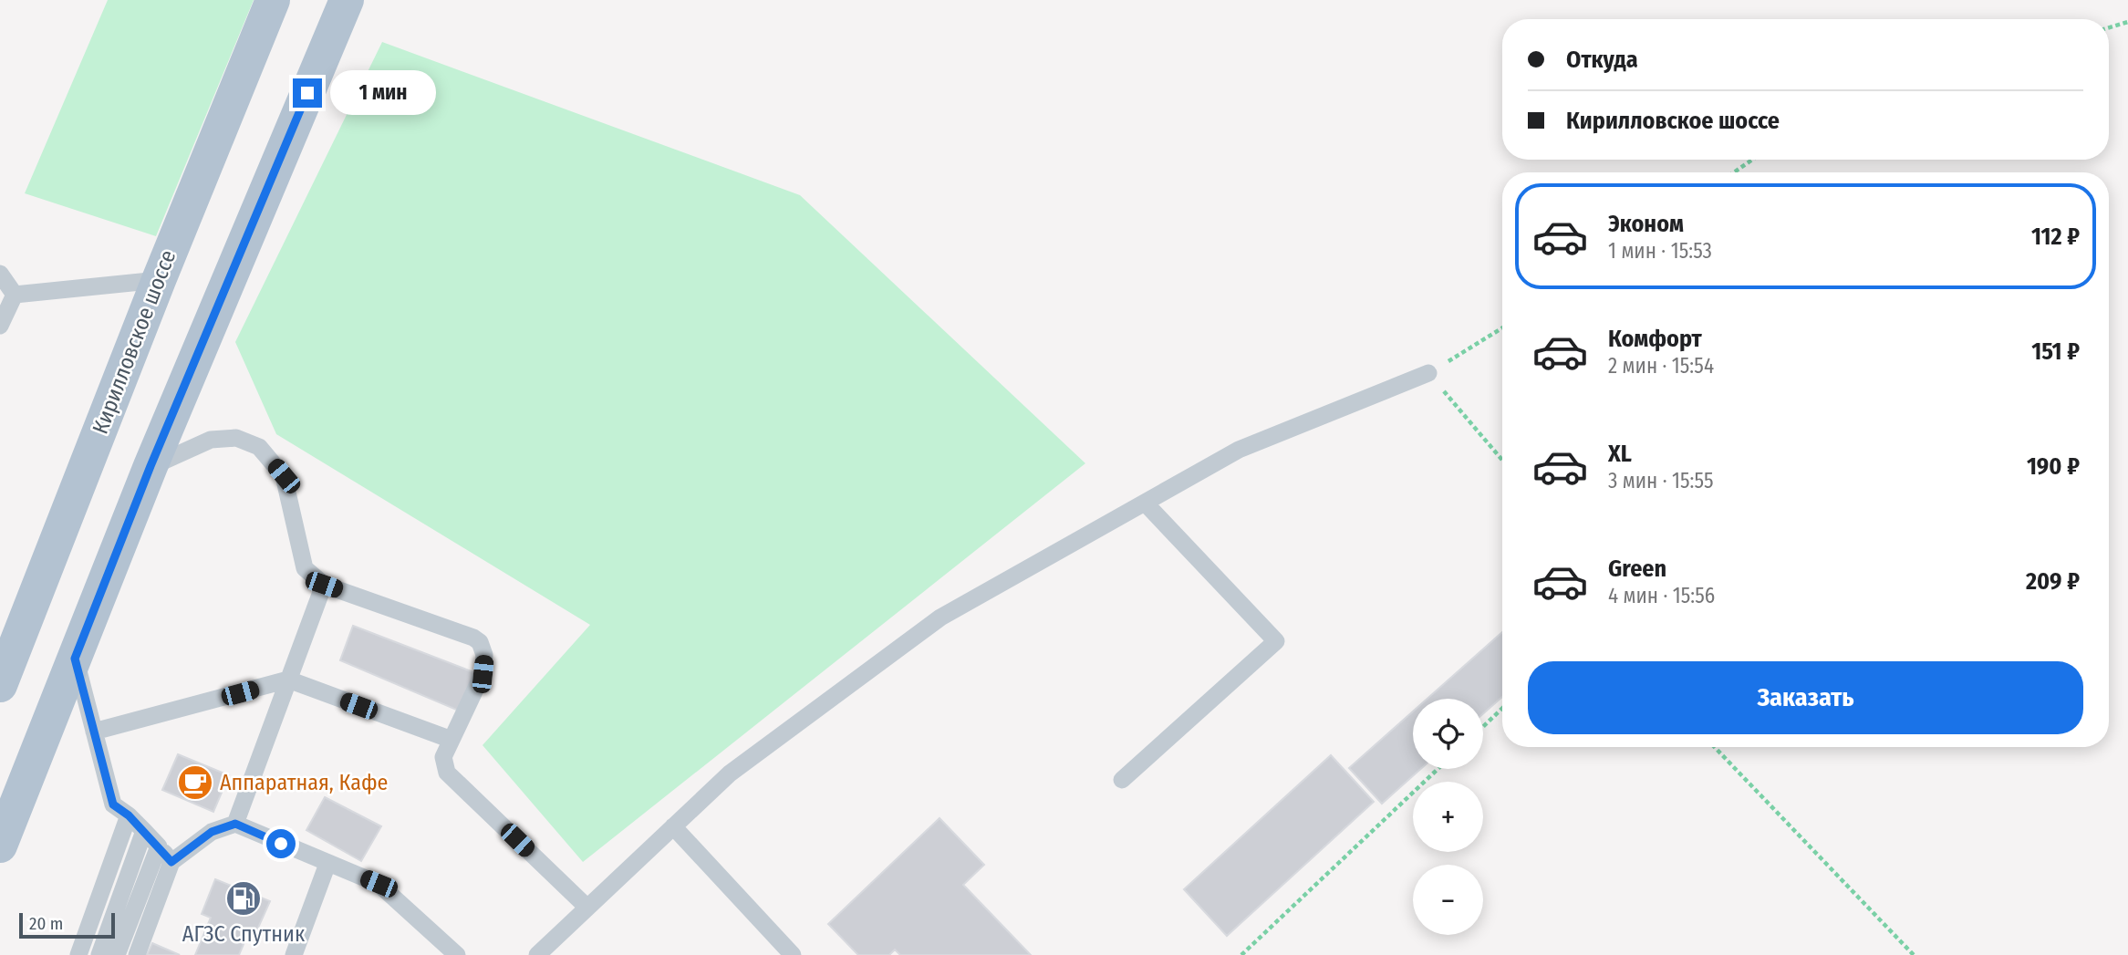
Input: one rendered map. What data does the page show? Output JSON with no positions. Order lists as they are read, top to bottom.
{
  "streets": {
    "main road": ["Кирилловское шоссе"]
  },
  "places": {
    "cafe": ["Аппаратная, Кафе"],
    "fuel station": ["АГЗС Спутник"]
  },
  "scale_bar": "20 m",
  "page": {
    "banner": ["Откуда", "Кирилловское шоссе"],
    "bubble": "1 мин",
    "list": [
      {
        "name": "Эконом",
        "note": "1 мин · 15:53",
        "value": "112 ₽"
      },
      {
        "name": "Комфорт",
        "note": "2 мин · 15:54",
        "value": "151 ₽"
      },
      {
        "name": "XL",
        "note": "3 мин · 15:55",
        "value": "190 ₽"
      },
      {
        "name": "Green",
        "note": "4 мин · 15:56",
        "value": "209 ₽"
      }
    ],
    "buttons": "Заказать",
    "map_buttons": ["+", "−"],
    "scale": "20 m"
  }
}
